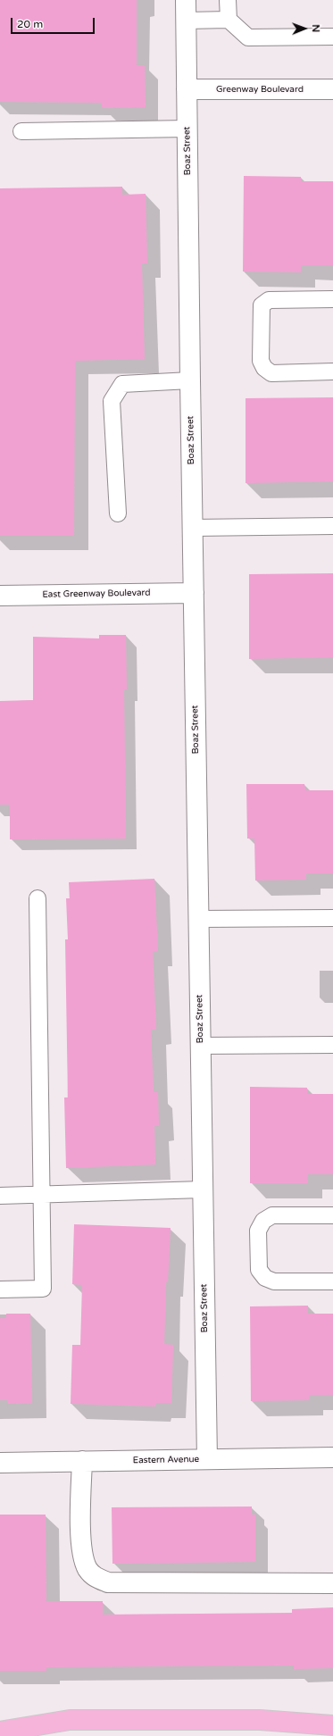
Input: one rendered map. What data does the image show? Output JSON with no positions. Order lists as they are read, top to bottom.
{
  "streets": {
    "street": [
      "Greenway Boulevard",
      "Boaz Street",
      "East Greenway Boulevard",
      "Eastern Avenue"
    ]
  },
  "crossings": [
    ["Greenway Boulevard", "Boaz Street"],
    ["Boaz Street", "East Greenway Boulevard"],
    ["Boaz Street", "Eastern Avenue"]
  ],
  "scale_bar": "20 m",
  "north": "right"
}
